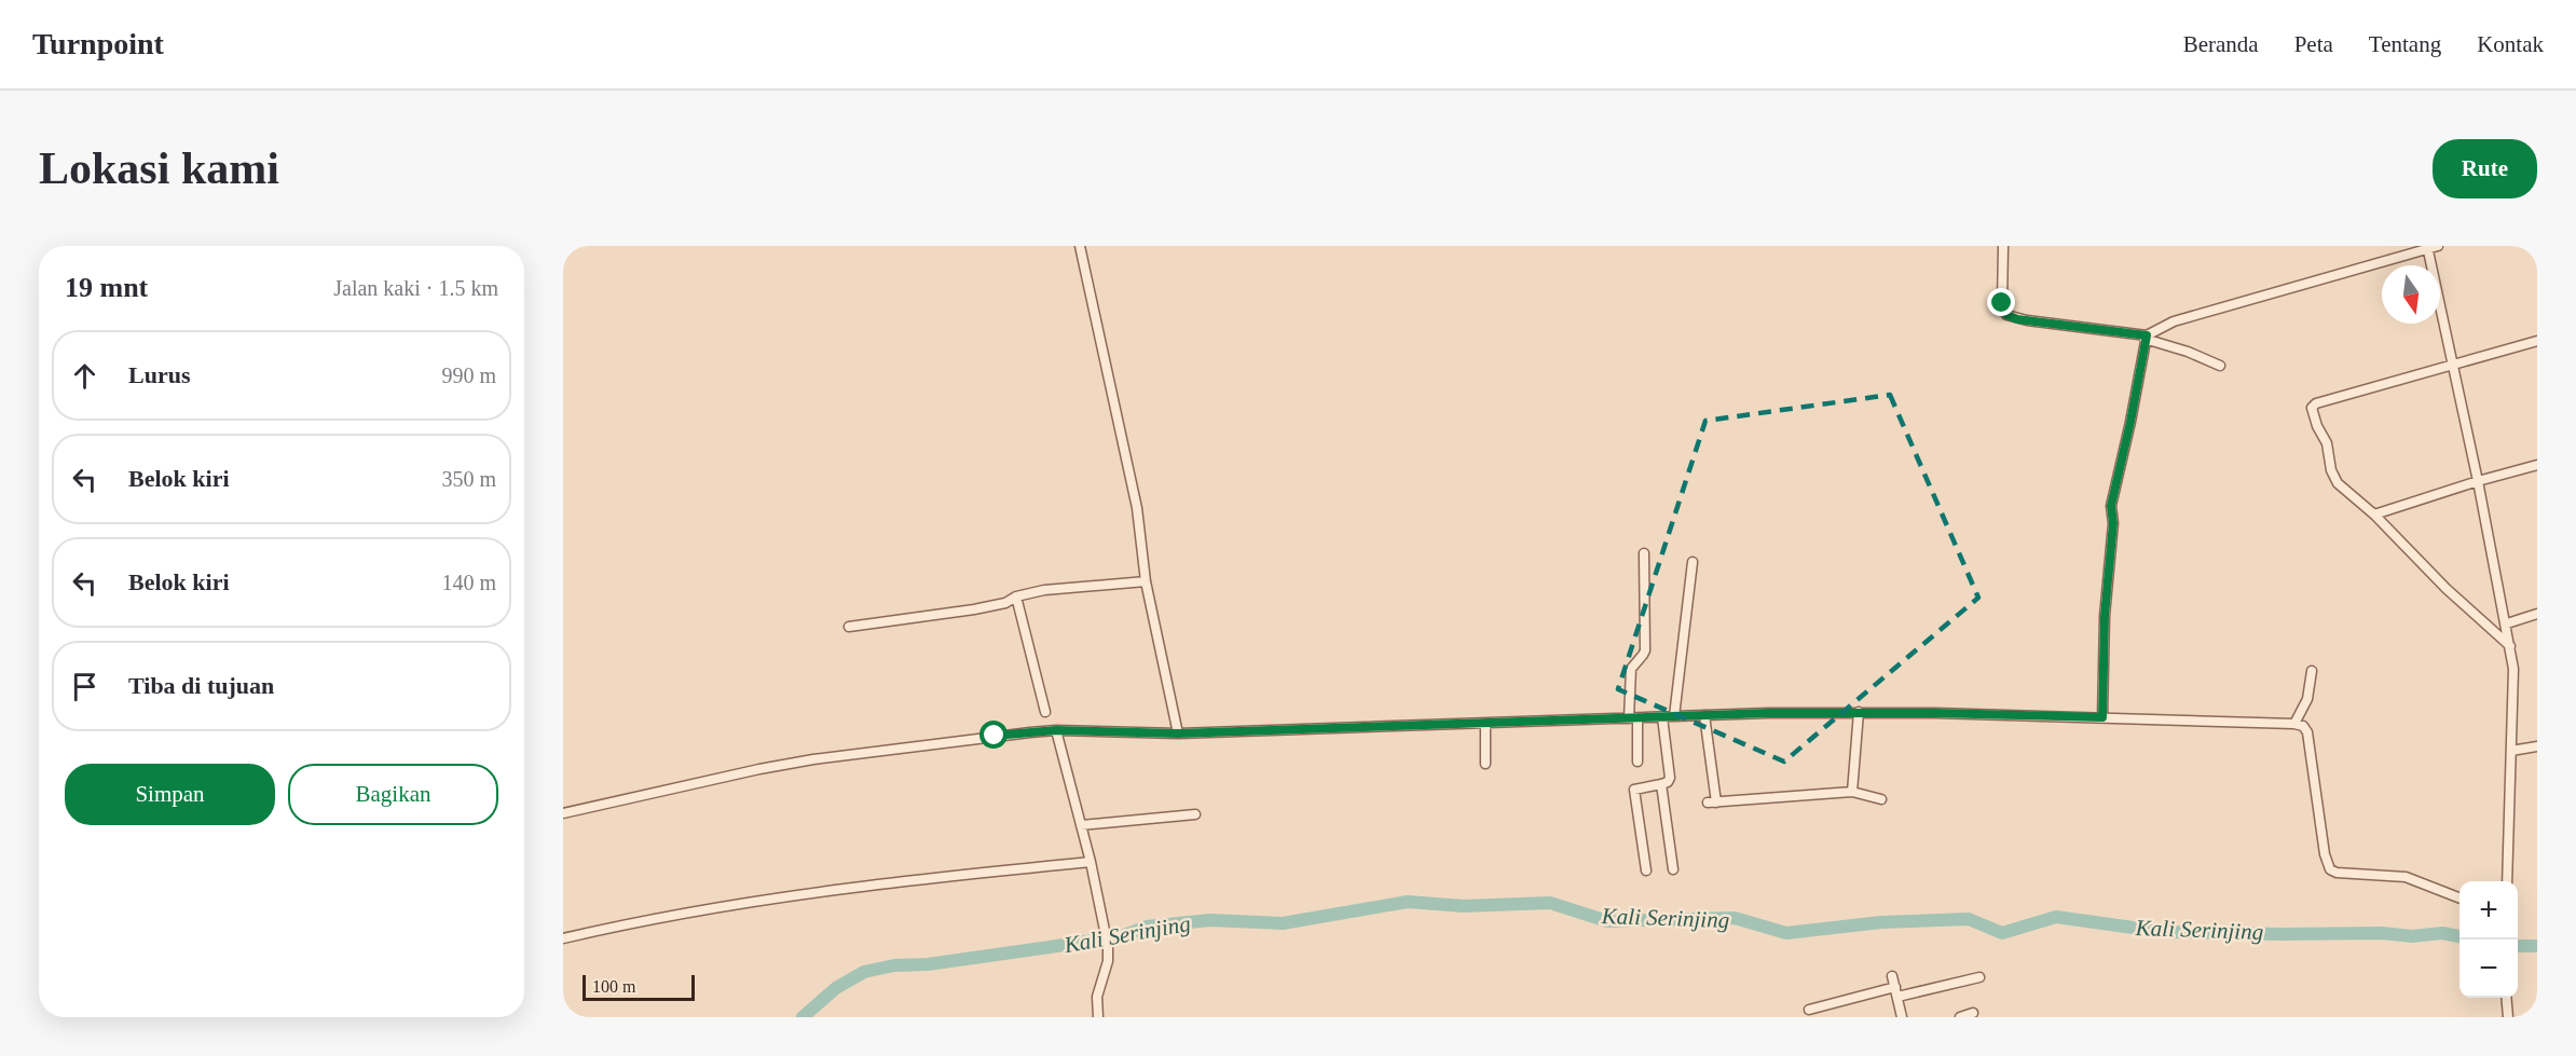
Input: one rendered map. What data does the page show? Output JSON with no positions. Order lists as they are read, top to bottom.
{
  "water": ["Kali Serinjing"],
  "scale_bar": "100 m",
  "north": "bottom",
  "page": {
    "header": "Turnpoint",
    "nav": [
      "Beranda",
      "Peta",
      "Tentang",
      "Kontak"
    ],
    "buttons": [
      "Rute",
      ["Simpan", "Bagikan"]
    ],
    "title": "Lokasi kami",
    "heading": ["19 mnt", "Jalan kaki · 1.5 km"],
    "list": [
      ["Lurus", "990 m"],
      ["Belok kiri", "350 m"],
      ["Belok kiri", "140 m"],
      "Tiba di tujuan"
    ],
    "map_buttons": ["+", "−"],
    "scale": "100 m"
  }
}
